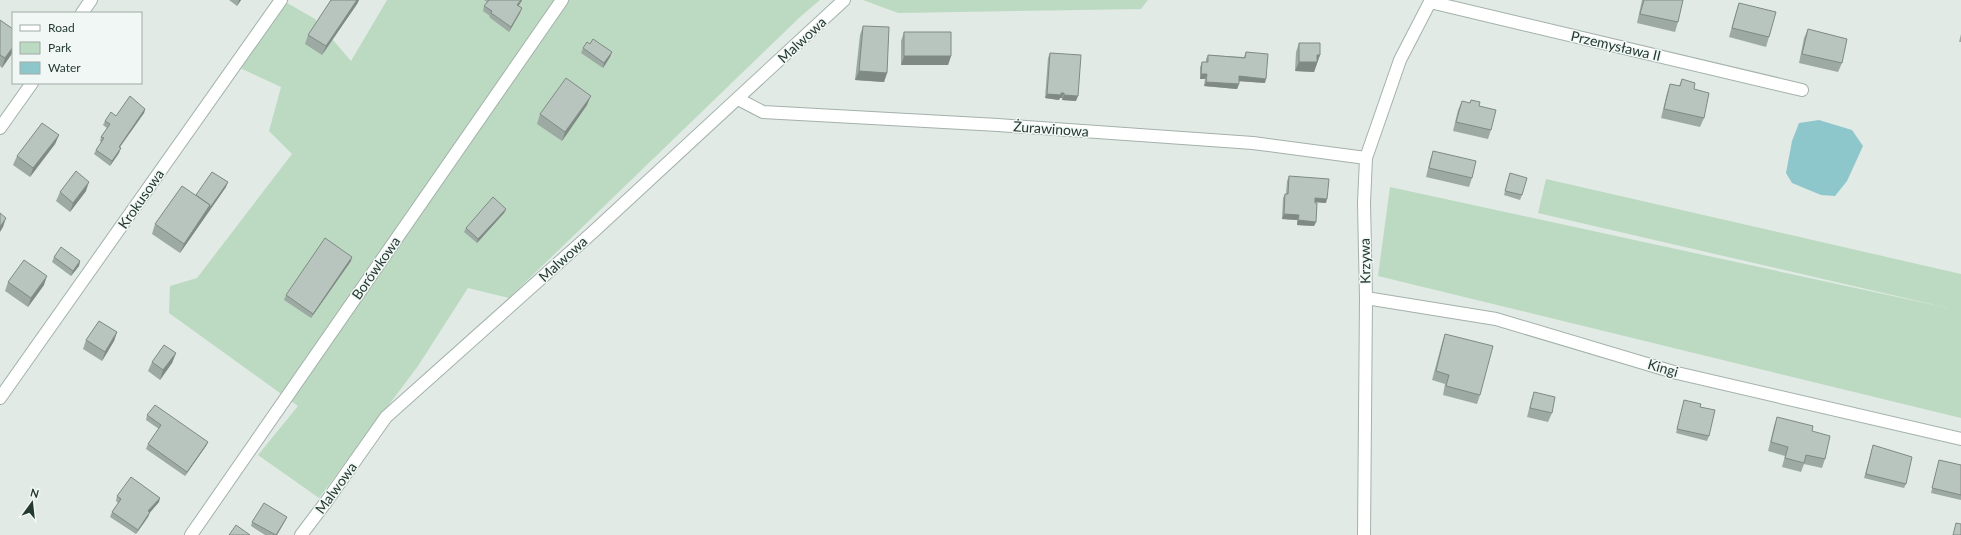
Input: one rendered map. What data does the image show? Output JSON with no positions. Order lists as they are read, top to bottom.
{
  "streets": {
    "street": [
      "Malwowa",
      "Przemysława II",
      "Żurawinowa",
      "Krokusowa",
      "Krzywa",
      "Borówkowa",
      "Kingi"
    ]
  },
  "crossings": [
    ["Malwowa", "Żurawinowa"],
    ["Przemysława II", "Krzywa"],
    ["Żurawinowa", "Krzywa"],
    ["Krzywa", "Kingi"]
  ],
  "legend": ["Road", "Park", "Water"],
  "north": "top"
}
